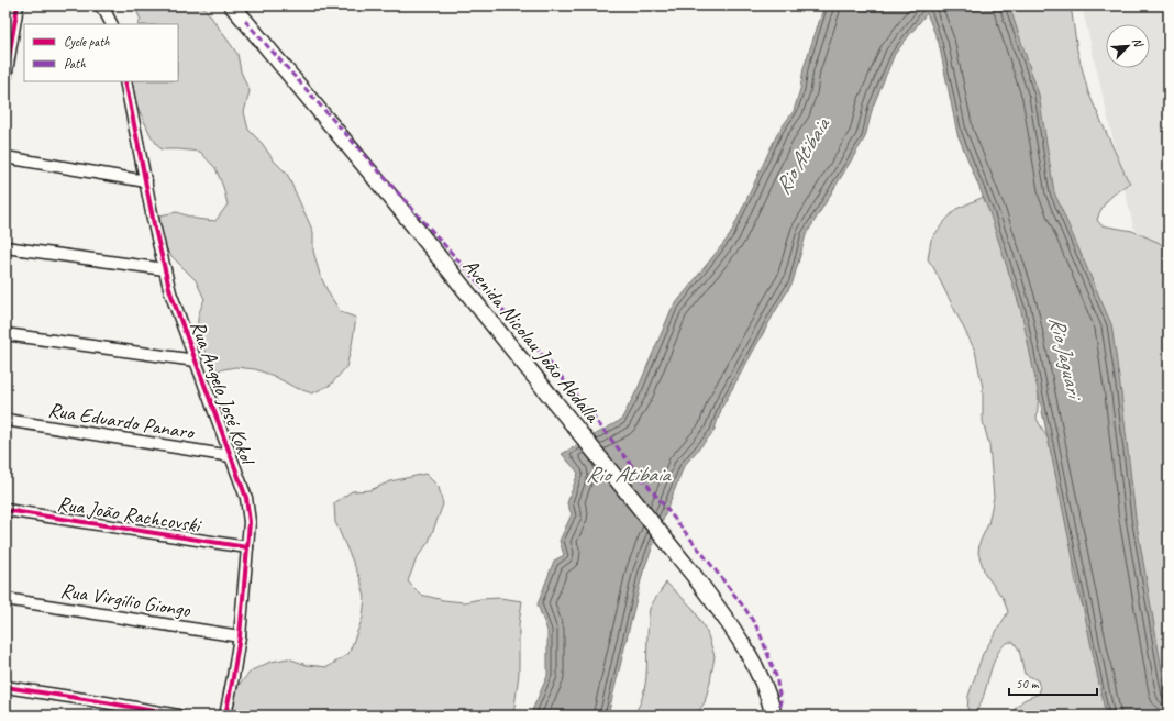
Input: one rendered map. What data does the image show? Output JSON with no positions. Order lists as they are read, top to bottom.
{
  "streets": {
    "main road": ["Avenida Nicolau João Abdalla"],
    "street": [
      "Rua Angelo José Kokol",
      "Rua Eduardo Panaro",
      "Rua João Rachcovski",
      "Rua Virgilio Giongo"
    ]
  },
  "crossings": [
    ["Rua Angelo José Kokol", "Rua Eduardo Panaro"],
    ["Rua Angelo José Kokol", "Rua João Rachcovski"],
    ["Rua Angelo José Kokol", "Rua Virgilio Giongo"]
  ],
  "water": ["Rio Atibaia", "Rio Jaguari"],
  "legend": ["Cycle path", "Path"],
  "scale_bar": "50 m",
  "north": "top right"
}
